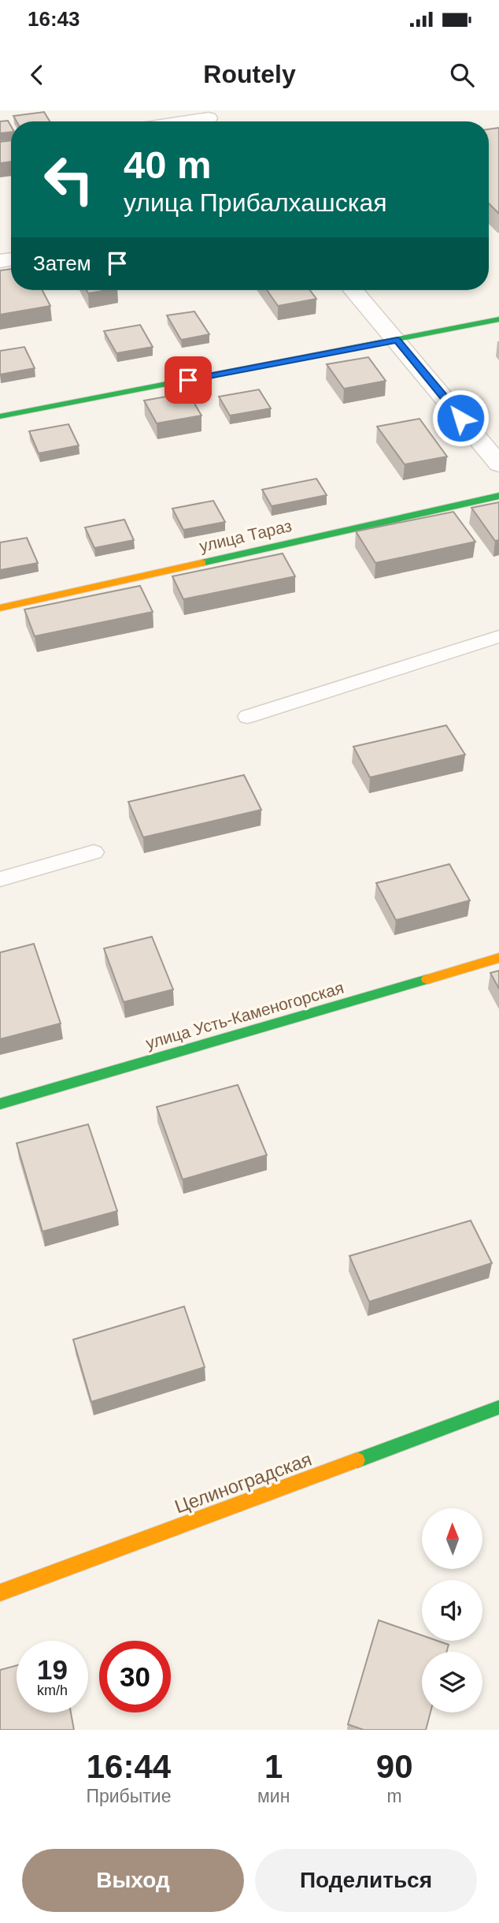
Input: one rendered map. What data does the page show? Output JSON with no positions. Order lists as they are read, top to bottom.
{
  "streets": {
    "street": ["улица Тараз", "улица Усть-Каменогорская", "Целиноградская"]
  },
  "north": "top",
  "page": {
    "status": "16:43",
    "header": "Routely",
    "turn": ["40 m", "улица Прибалхашская"],
    "then": "Затем",
    "speed": "19 km/h",
    "limit": "30",
    "eta": [
      "16:44",
      "Прибытие",
      "1",
      "мин",
      "90",
      "m"
    ],
    "buttons": ["Выход", "Поделиться"]
  }
}
